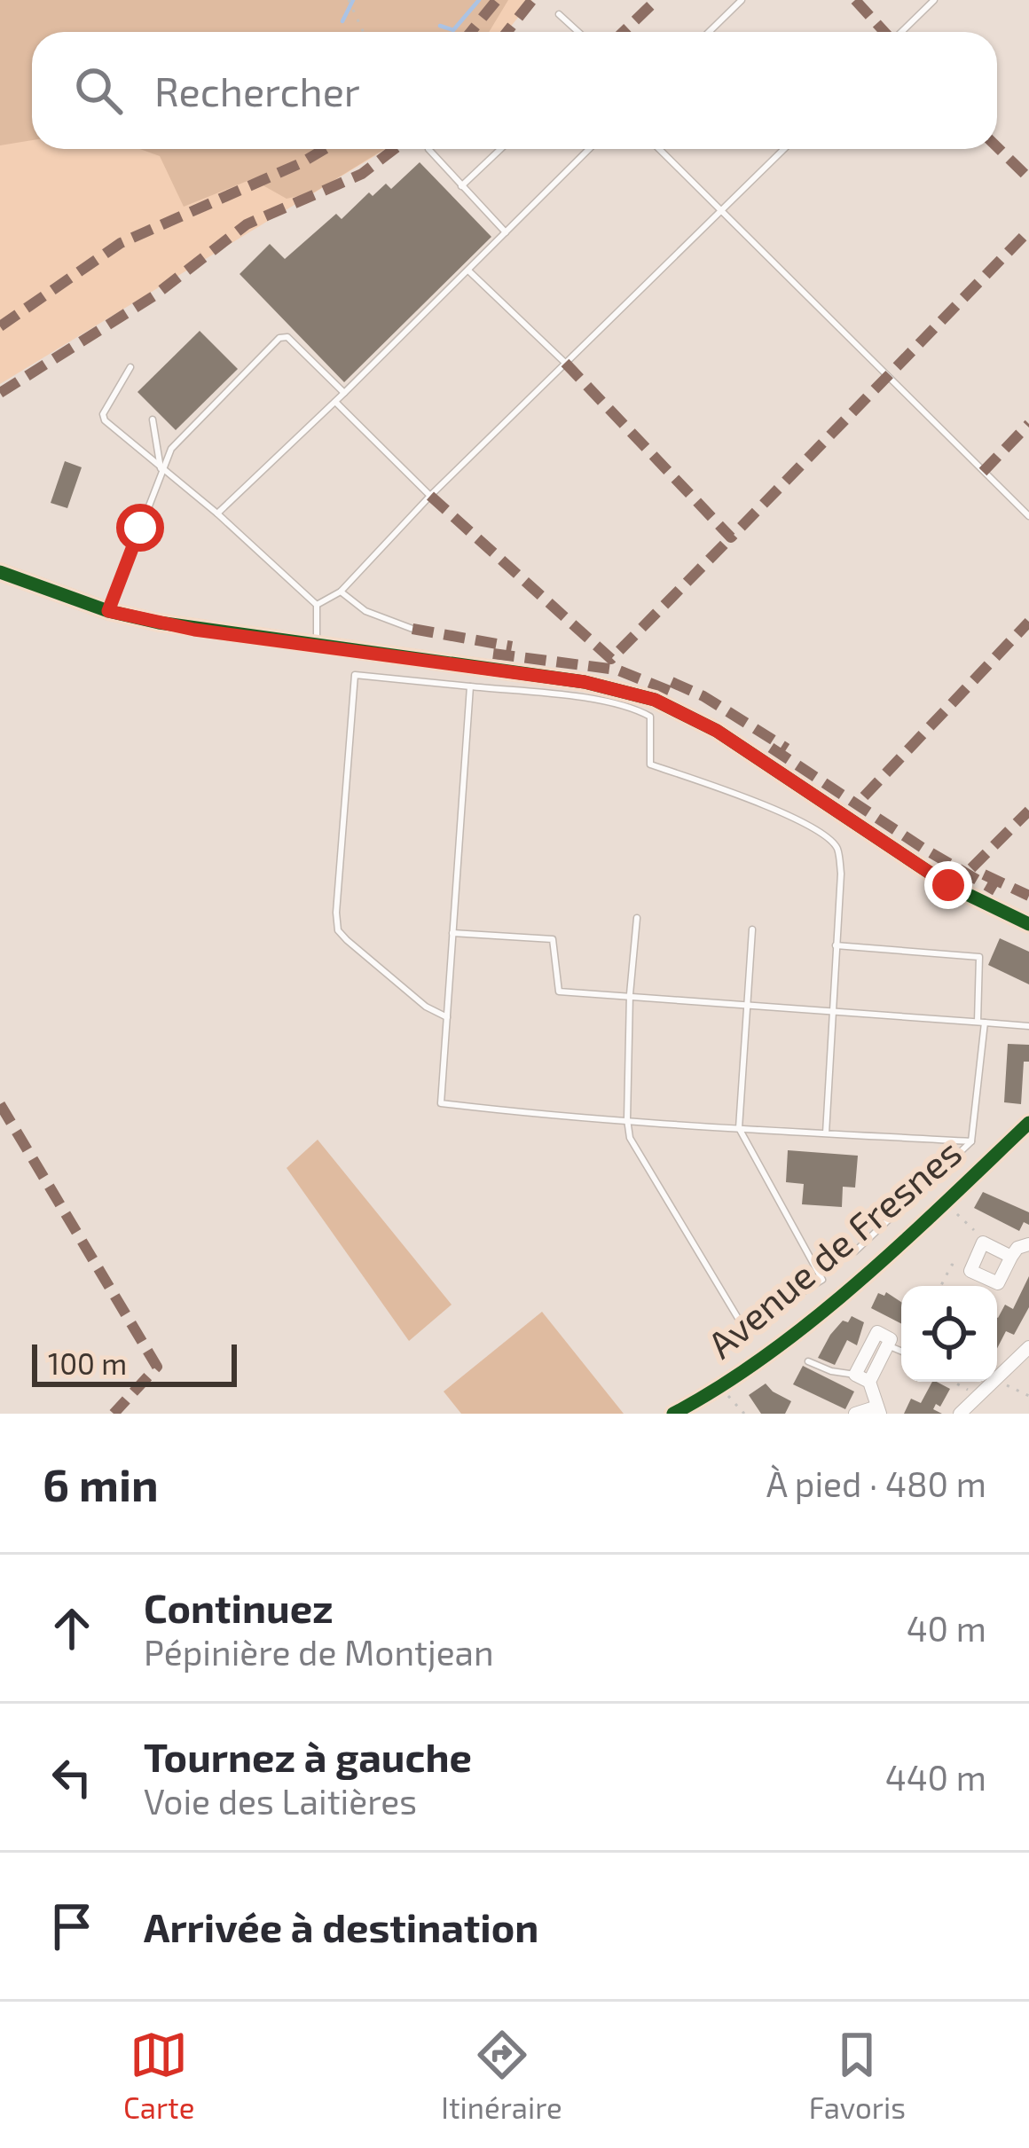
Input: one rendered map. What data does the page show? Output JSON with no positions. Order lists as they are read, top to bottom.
{
  "streets": {
    "street": ["Avenue de Fresnes"]
  },
  "scale_bar": "100 m",
  "page": {
    "search": "Rechercher",
    "scale": "100 m",
    "heading": ["6 min", "À pied · 480 m"],
    "list": [
      ["Continuez", "Pépinière de Montjean", "40 m"],
      ["Tournez à gauche", "Voie des Laitières", "440 m"],
      "Arrivée à destination"
    ],
    "nav": ["Carte", "Itinéraire", "Favoris"]
  }
}
